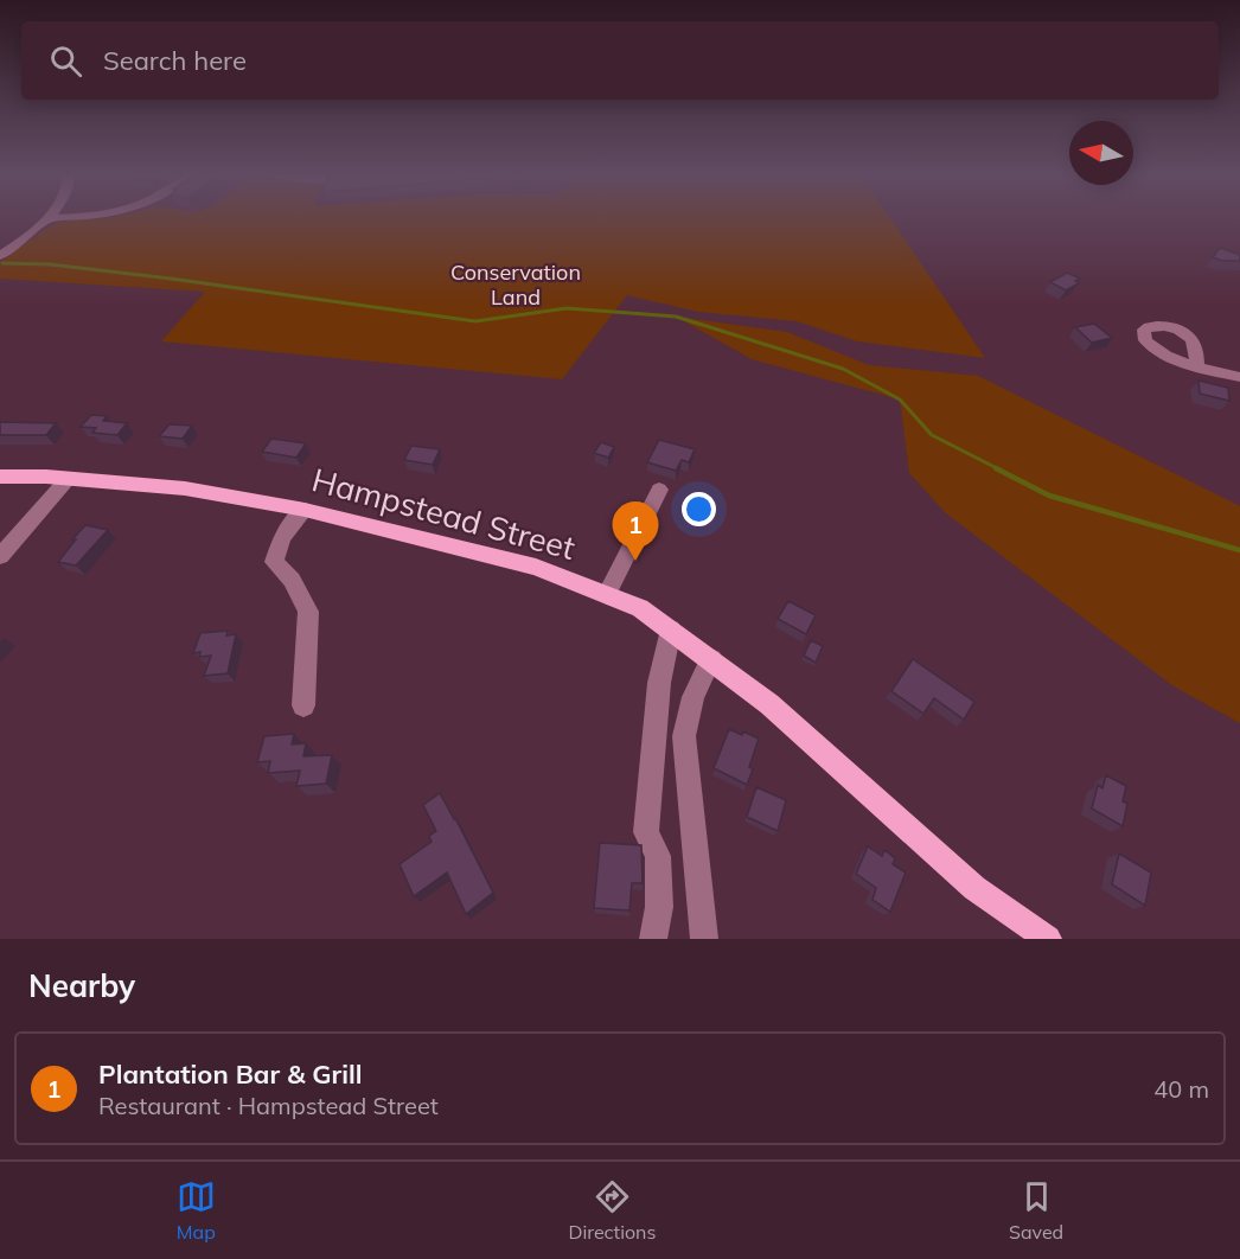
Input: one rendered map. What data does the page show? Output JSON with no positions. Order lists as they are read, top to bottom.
{
  "streets": {
    "main road": ["Hampstead Street"]
  },
  "parks": ["Conservation Land"],
  "north": "left",
  "page": {
    "search": "Search here",
    "pins": "1",
    "heading": "Nearby",
    "list": [
      {
        "mark": "1",
        "name": "Plantation Bar & Grill",
        "note": "Restaurant · Hampstead Street",
        "value": "40 m"
      }
    ],
    "nav": ["Map", "Directions", "Saved"]
  }
}
